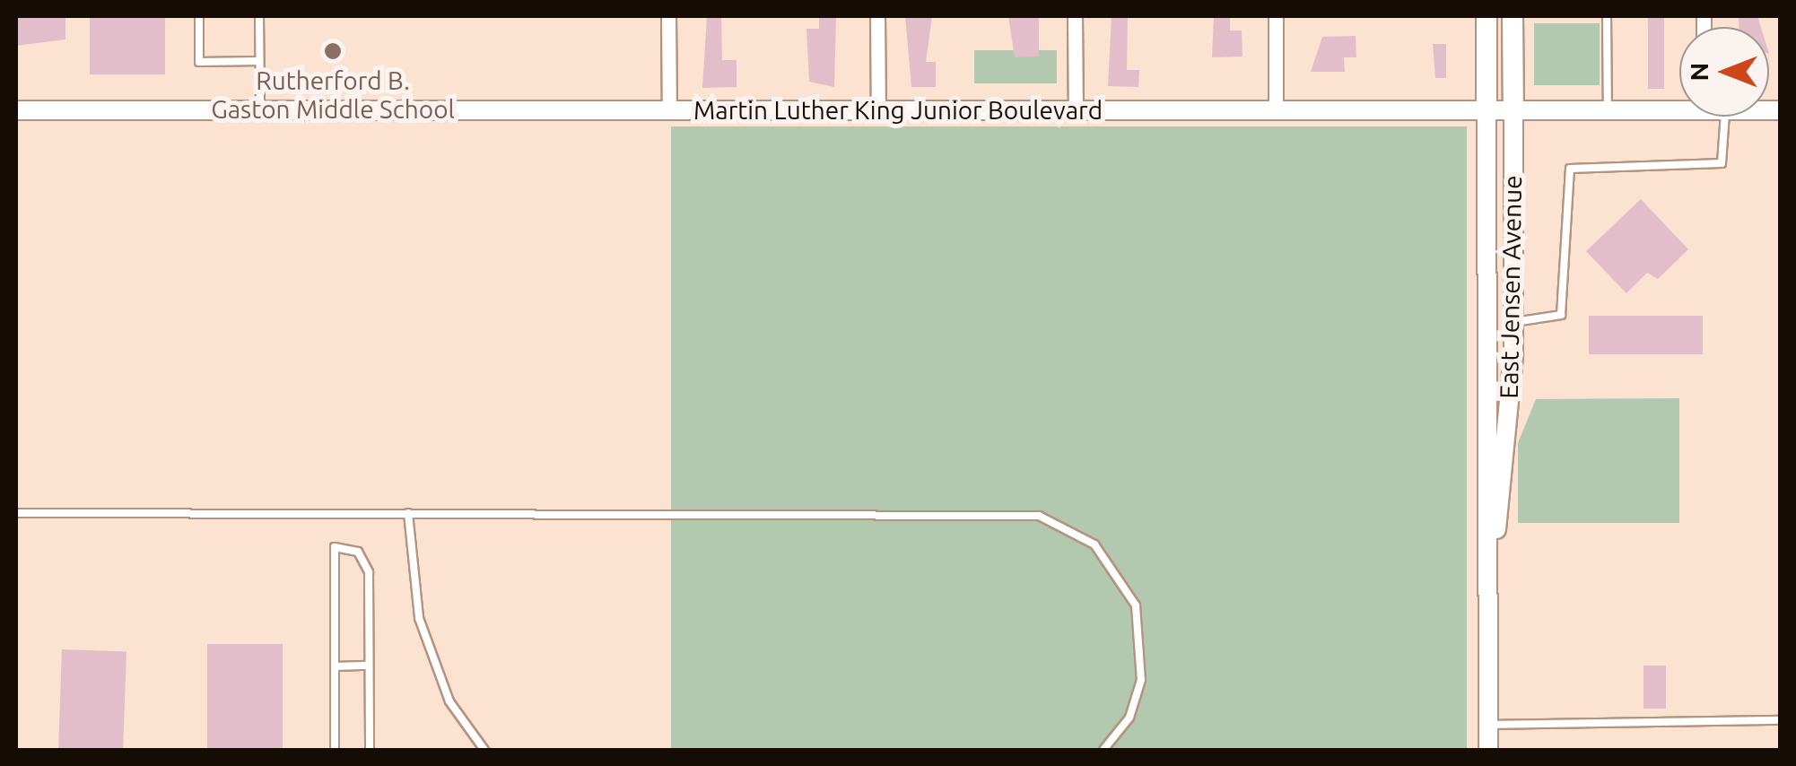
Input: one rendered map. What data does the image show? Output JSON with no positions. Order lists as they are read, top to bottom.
{
  "streets": {
    "main road": ["East Jensen Avenue"],
    "street": ["Martin Luther King Junior Boulevard"]
  },
  "crossings": [
    ["Martin Luther King Junior Boulevard", "East Jensen Avenue"]
  ],
  "places": ["Rutherford B. Gaston Middle School"],
  "north": "left"
}
